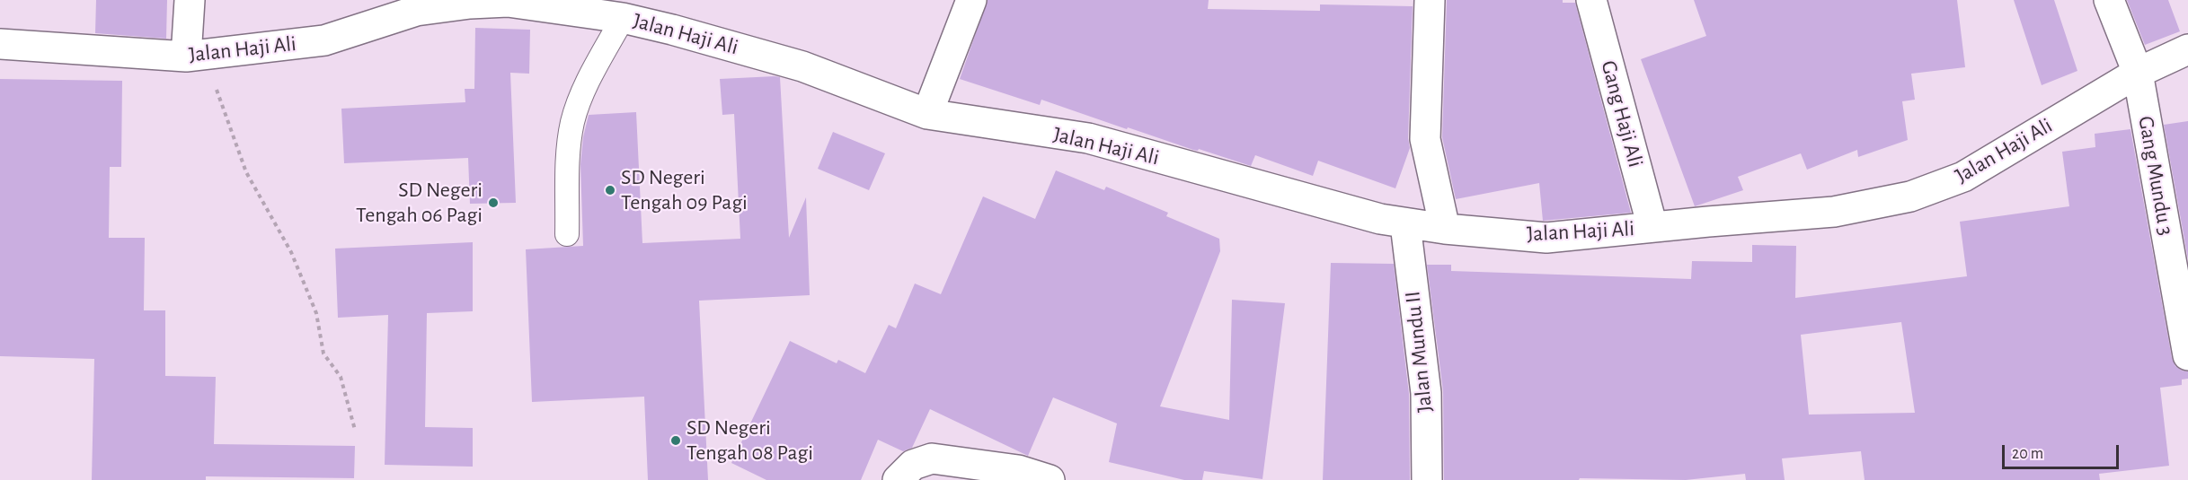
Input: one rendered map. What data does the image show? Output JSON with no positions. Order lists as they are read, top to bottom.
{
  "streets": {
    "street": [
      "Jalan Haji Ali",
      "Gang Haji Ali",
      "Gang Mundu 3",
      "Jalan Mundu II"
    ]
  },
  "crossings": [
    ["Jalan Haji Ali", "Gang Haji Ali"],
    ["Jalan Haji Ali", "Gang Mundu 3"],
    ["Jalan Haji Ali", "Jalan Mundu II"]
  ],
  "places": ["SD Negeri Tengah 09 Pagi", "SD Negeri Tengah 06 Pagi", "SD Negeri Tengah 08 Pagi"],
  "scale_bar": "20 m"
}
